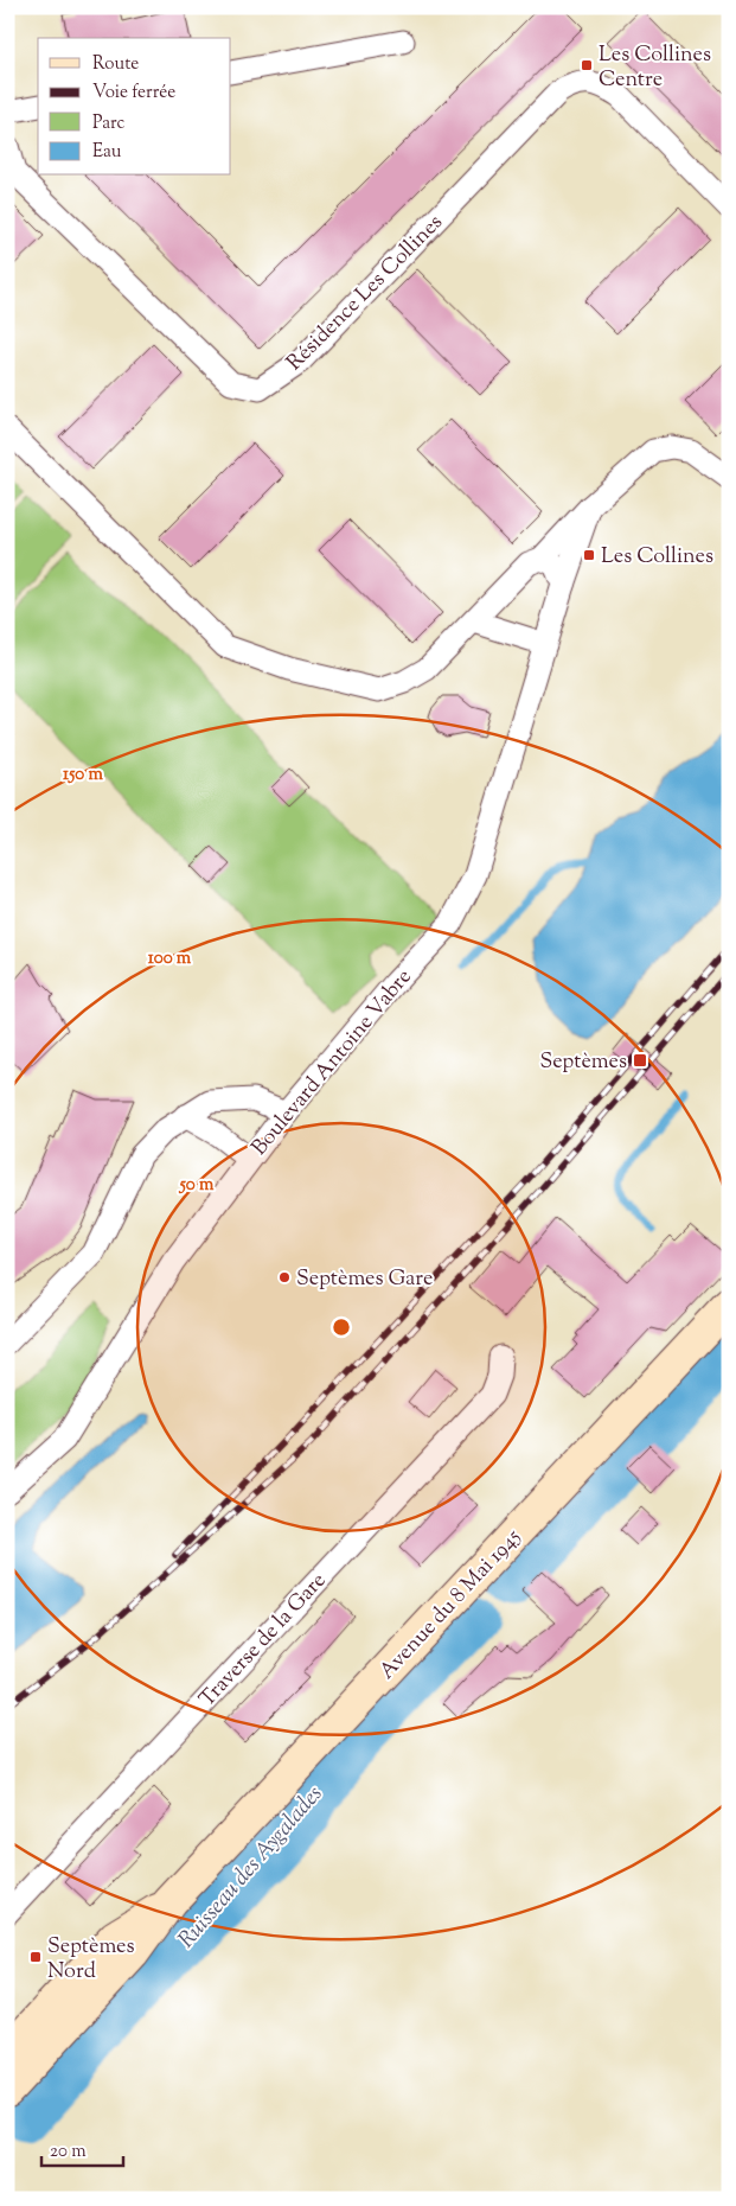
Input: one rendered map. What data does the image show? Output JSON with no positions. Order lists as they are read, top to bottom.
{
  "streets": {
    "main road": ["Avenue du 8 Mai 1945"],
    "street": ["Résidence Les Collines", "Boulevard Antoine Vabre", "Traverse de la Gare"]
  },
  "water": ["Ruisseau des Aygalades"],
  "places": {
    "transit": [
      "Les Collines Centre",
      "Les Collines",
      "Septèmes",
      "Septèmes Nord"
    ],
    "other": ["Septèmes Gare"]
  },
  "legend": [
    "Route",
    "Voie ferrée",
    "Parc",
    "Eau"
  ],
  "scale_bar": "20 m",
  "rings": ["150 m", "100 m", "50 m"]
}
